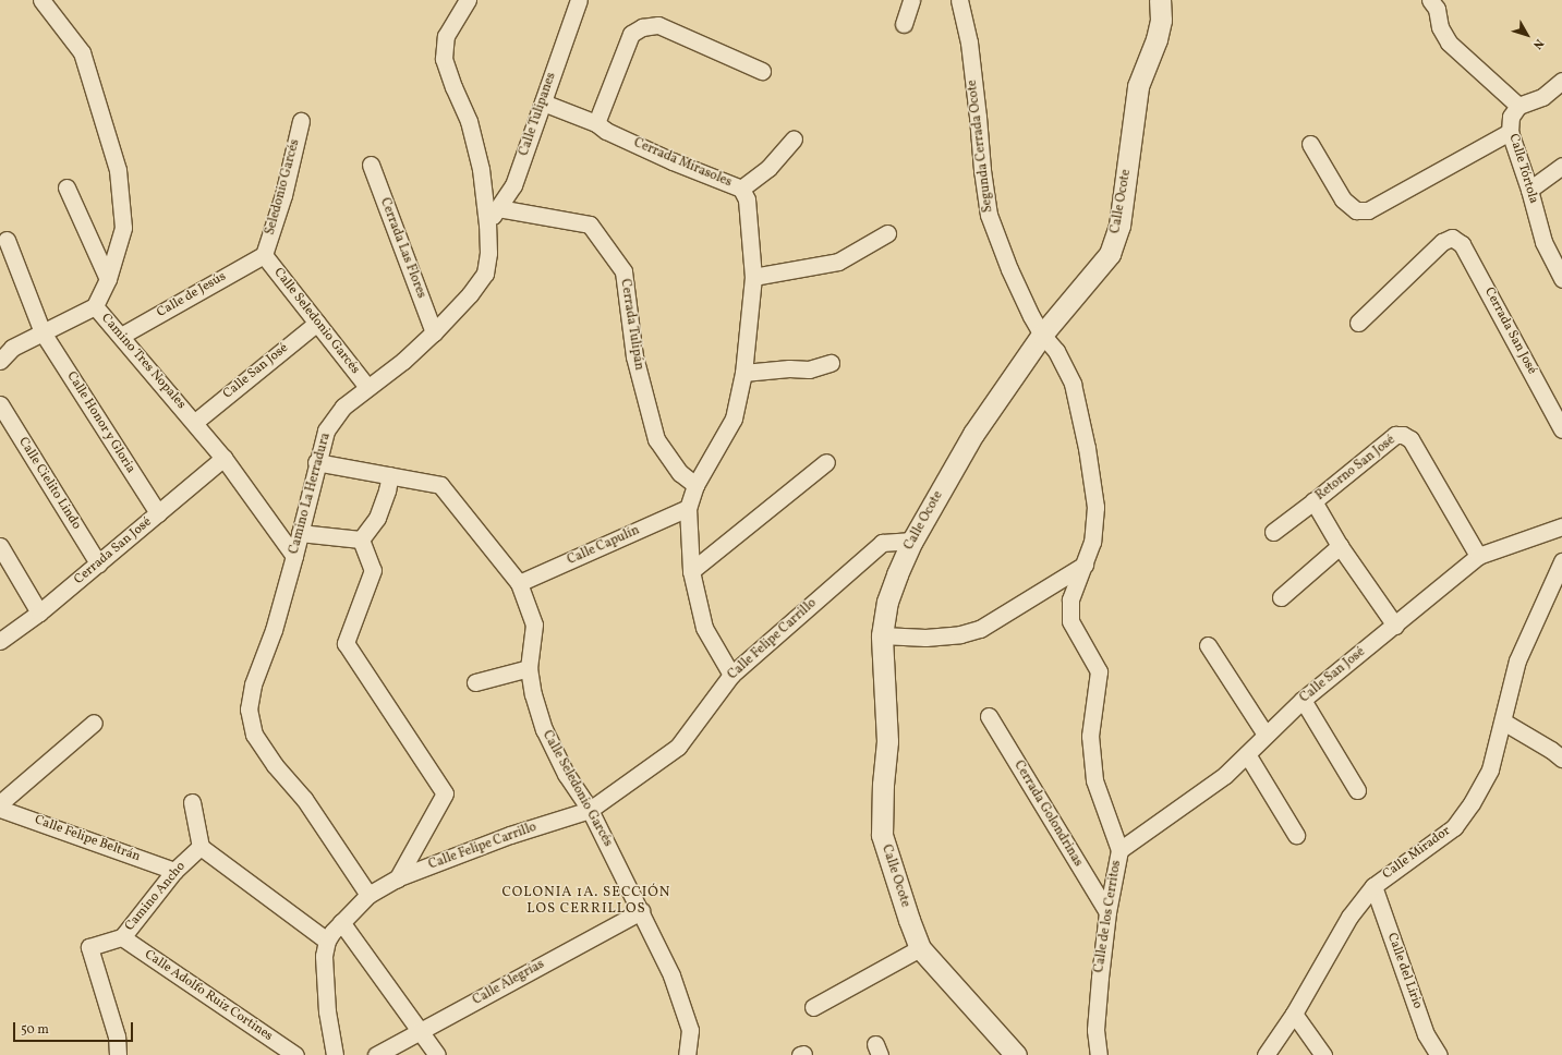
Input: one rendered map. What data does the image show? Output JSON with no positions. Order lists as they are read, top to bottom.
{
  "streets": {
    "street": [
      "Calle Tulipanes",
      "Segunda Cerrada Ocote",
      "Cerrada Mirasoles",
      "Calle Tórtola",
      "Seledonio Garcés",
      "Calle Ocote",
      "Cerrada Las Flores",
      "Calle de Jesús",
      "Calle Seledonio Garcés",
      "Cerrada Tulipán",
      "Cerrada San José",
      "Camino Tres Nopales",
      "Calle San José",
      "Calle Honor y Gloria",
      "Retorno San José",
      "Calle Cielito Lindo",
      "Camino La Herradura",
      "Calle Capulín",
      "Calle Felipe Carrillo",
      "Cerrada Golondrinas",
      "Calle Felipe Beltrán",
      "Calle Mirador",
      "Camino Ancho",
      "Calle de los Cerritos",
      "Calle del Lirio",
      "Calle Alegrías",
      "Calle Adolfo Ruiz Cortines"
    ]
  },
  "crossings": [
    ["Calle Tulipanes", "Cerrada Mirasoles"],
    ["Calle Tulipanes", "Cerrada Tulipán"],
    ["Calle Tulipanes", "Camino La Herradura"],
    ["Segunda Cerrada Ocote", "Calle Ocote"],
    ["Segunda Cerrada Ocote", "Calle de los Cerritos"],
    ["Cerrada Mirasoles", "Cerrada Tulipán"],
    ["Cerrada Mirasoles", "Calle Capulín"],
    ["Seledonio Garcés", "Calle de Jesús"],
    ["Seledonio Garcés", "Calle Seledonio Garcés"],
    ["Calle Ocote", "Calle Felipe Carrillo"],
    ["Calle Ocote", "Calle de los Cerritos"],
    ["Cerrada Las Flores", "Camino La Herradura"],
    ["Calle de Jesús", "Calle Seledonio Garcés"],
    ["Calle de Jesús", "Camino Tres Nopales"],
    ["Calle Seledonio Garcés", "Calle San José"],
    ["Calle Seledonio Garcés", "Camino La Herradura"],
    ["Calle Seledonio Garcés", "Calle Capulín"],
    ["Calle Seledonio Garcés", "Calle Felipe Carrillo"],
    ["Calle Seledonio Garcés", "Calle Alegrías"],
    ["Cerrada San José", "Camino Tres Nopales"],
    ["Cerrada San José", "Calle Honor y Gloria"],
    ["Cerrada San José", "Calle Cielito Lindo"],
    ["Camino Tres Nopales", "Calle San José"],
    ["Camino Tres Nopales", "Camino La Herradura"],
    ["Calle San José", "Retorno San José"],
    ["Calle San José", "Calle de los Cerritos"],
    ["Camino La Herradura", "Calle Felipe Carrillo"],
    ["Cerrada Golondrinas", "Calle de los Cerritos"],
    ["Calle Felipe Beltrán", "Camino Ancho"],
    ["Calle Mirador", "Calle del Lirio"],
    ["Camino Ancho", "Calle Adolfo Ruiz Cortines"]
  ],
  "districts": ["COLONIA 1A. SECCIÓN LOS CERRILLOS"],
  "scale_bar": "50 m",
  "north": "bottom right"
}
